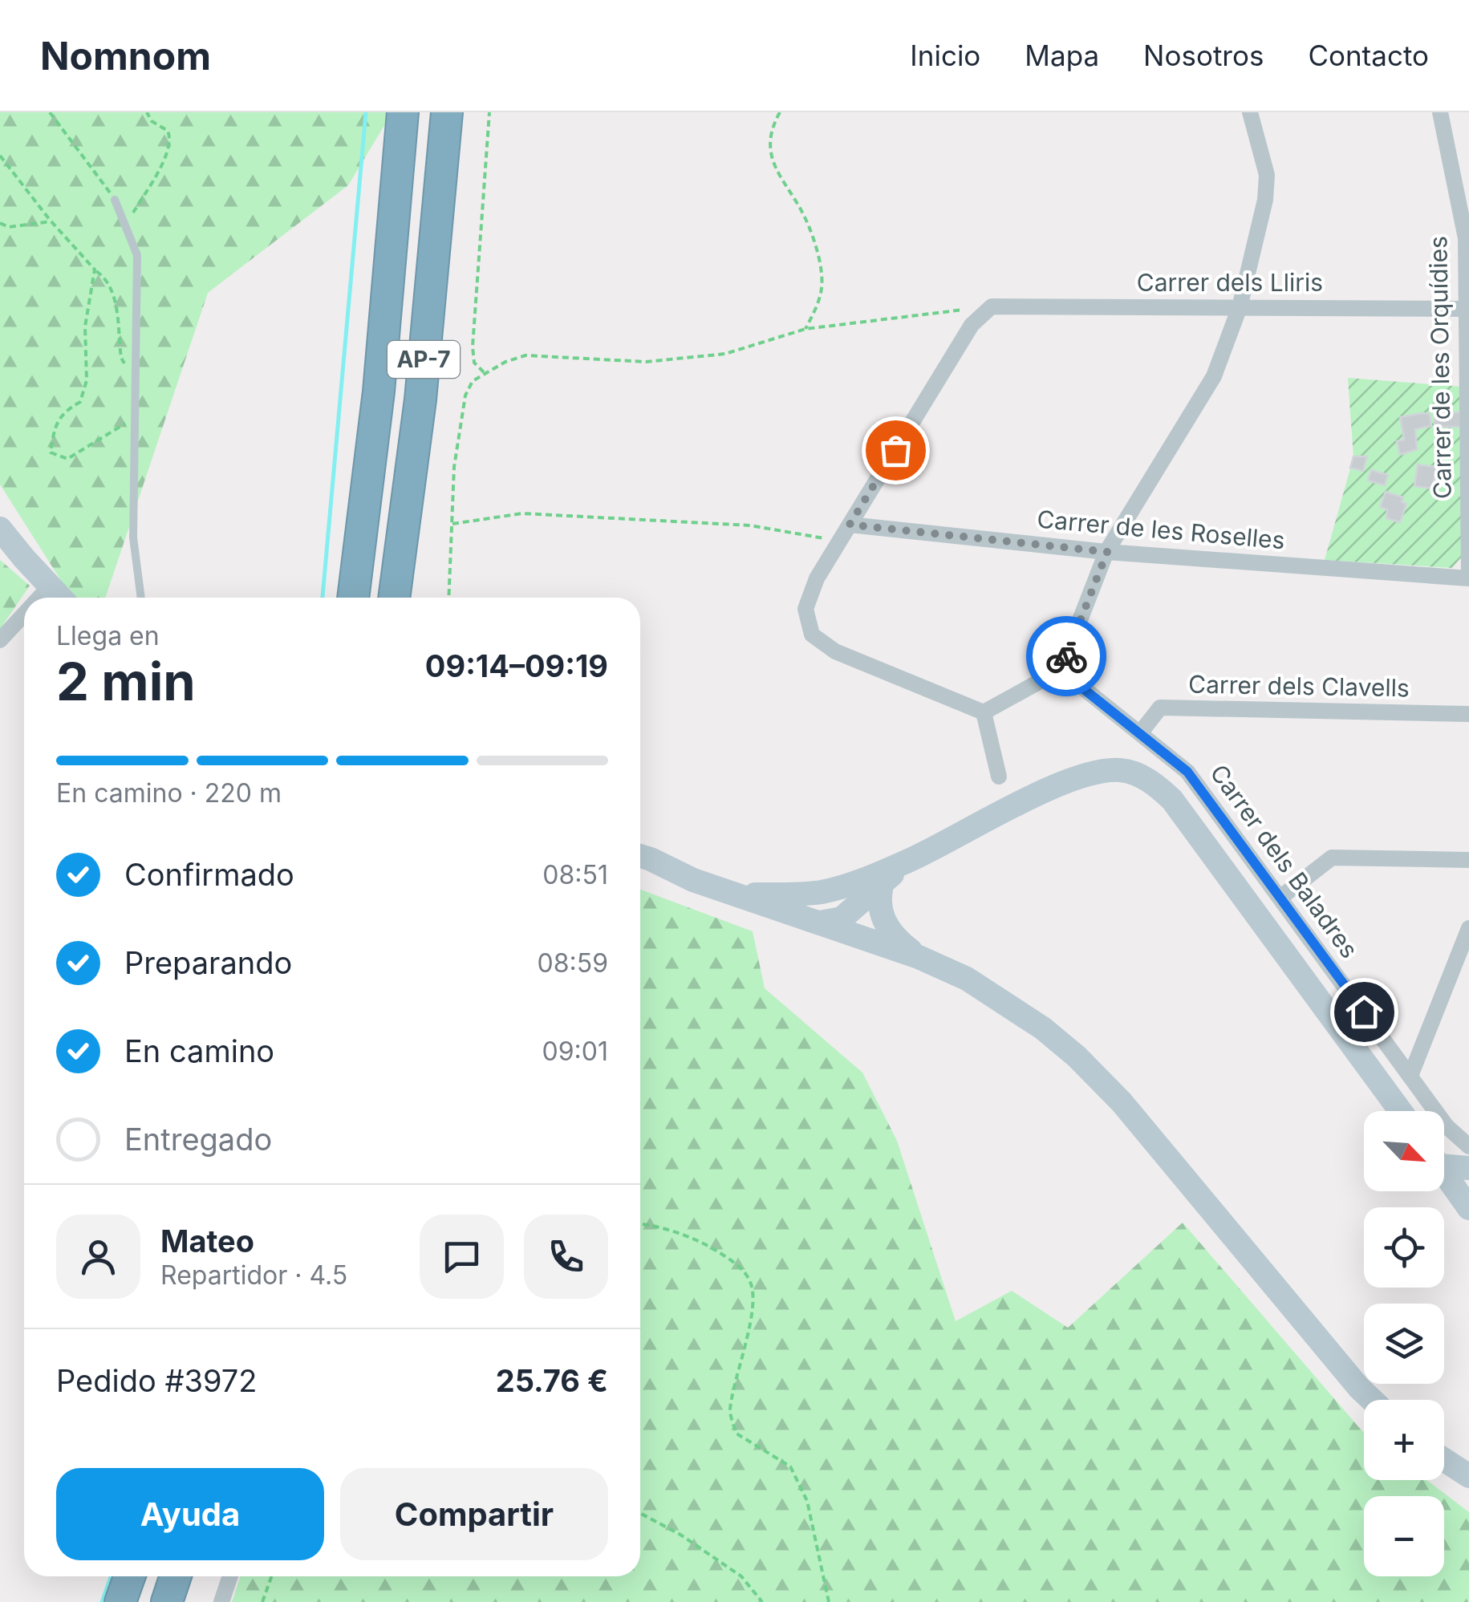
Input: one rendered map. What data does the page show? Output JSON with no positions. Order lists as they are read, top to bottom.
{
  "streets": {
    "highway": ["AP-7"],
    "street": [
      "Carrer dels Lliris",
      "Carrer de les Orquídies",
      "Carrer de les Roselles",
      "Carrer dels Clavells",
      "Carrer dels Baladres"
    ]
  },
  "crossings": [
    ["Carrer dels Lliris", "Carrer de les Orquídies"],
    ["Carrer de les Orquídies", "Carrer de les Roselles"],
    ["Carrer dels Clavells", "Carrer dels Baladres"]
  ],
  "north": "bottom right",
  "page": {
    "header": "Nomnom",
    "nav": [
      "Inicio",
      "Mapa",
      "Nosotros",
      "Contacto"
    ],
    "heading": ["2 min", "Llega en", "09:14–09:19"],
    "panel": [
      "Mateo",
      "Repartidor · 4.5",
      "Pedido #3972",
      "25.76 €"
    ],
    "bar": "En camino · 220 m",
    "list": [
      ["Confirmado", "08:51"],
      ["Preparando", "08:59"],
      ["En camino", "09:01"],
      "Entregado"
    ],
    "map_buttons": ["+", "−"],
    "buttons": ["Ayuda", "Compartir"]
  }
}
